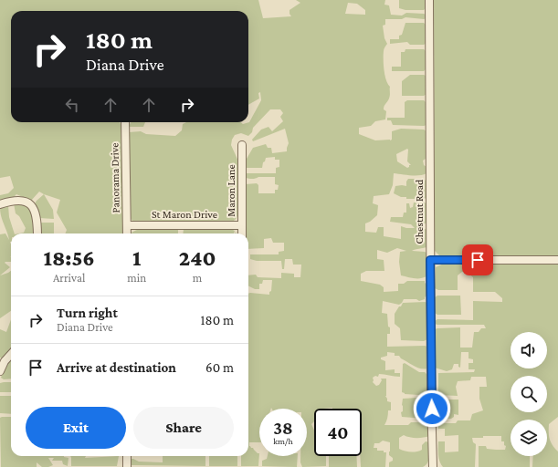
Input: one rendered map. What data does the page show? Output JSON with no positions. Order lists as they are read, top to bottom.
{
  "streets": {
    "street": [
      "Panorama Drive",
      "Maron Lane",
      "Chestnut Road",
      "St Maron Drive"
    ]
  },
  "crossings": [
    ["Panorama Drive", "St Maron Drive"],
    ["Maron Lane", "St Maron Drive"]
  ],
  "page": {
    "turn": ["180 m", "Diana Drive"],
    "eta": [
      "18:56",
      "Arrival",
      "1",
      "min",
      "240",
      "m"
    ],
    "list": [
      {
        "name": "Turn right",
        "note": "Diana Drive",
        "value": "180 m"
      },
      {
        "name": "Arrive at destination",
        "value": "60 m"
      }
    ],
    "buttons": ["Exit", "Share"],
    "speed": "38 km/h",
    "limit": "40"
  }
}
